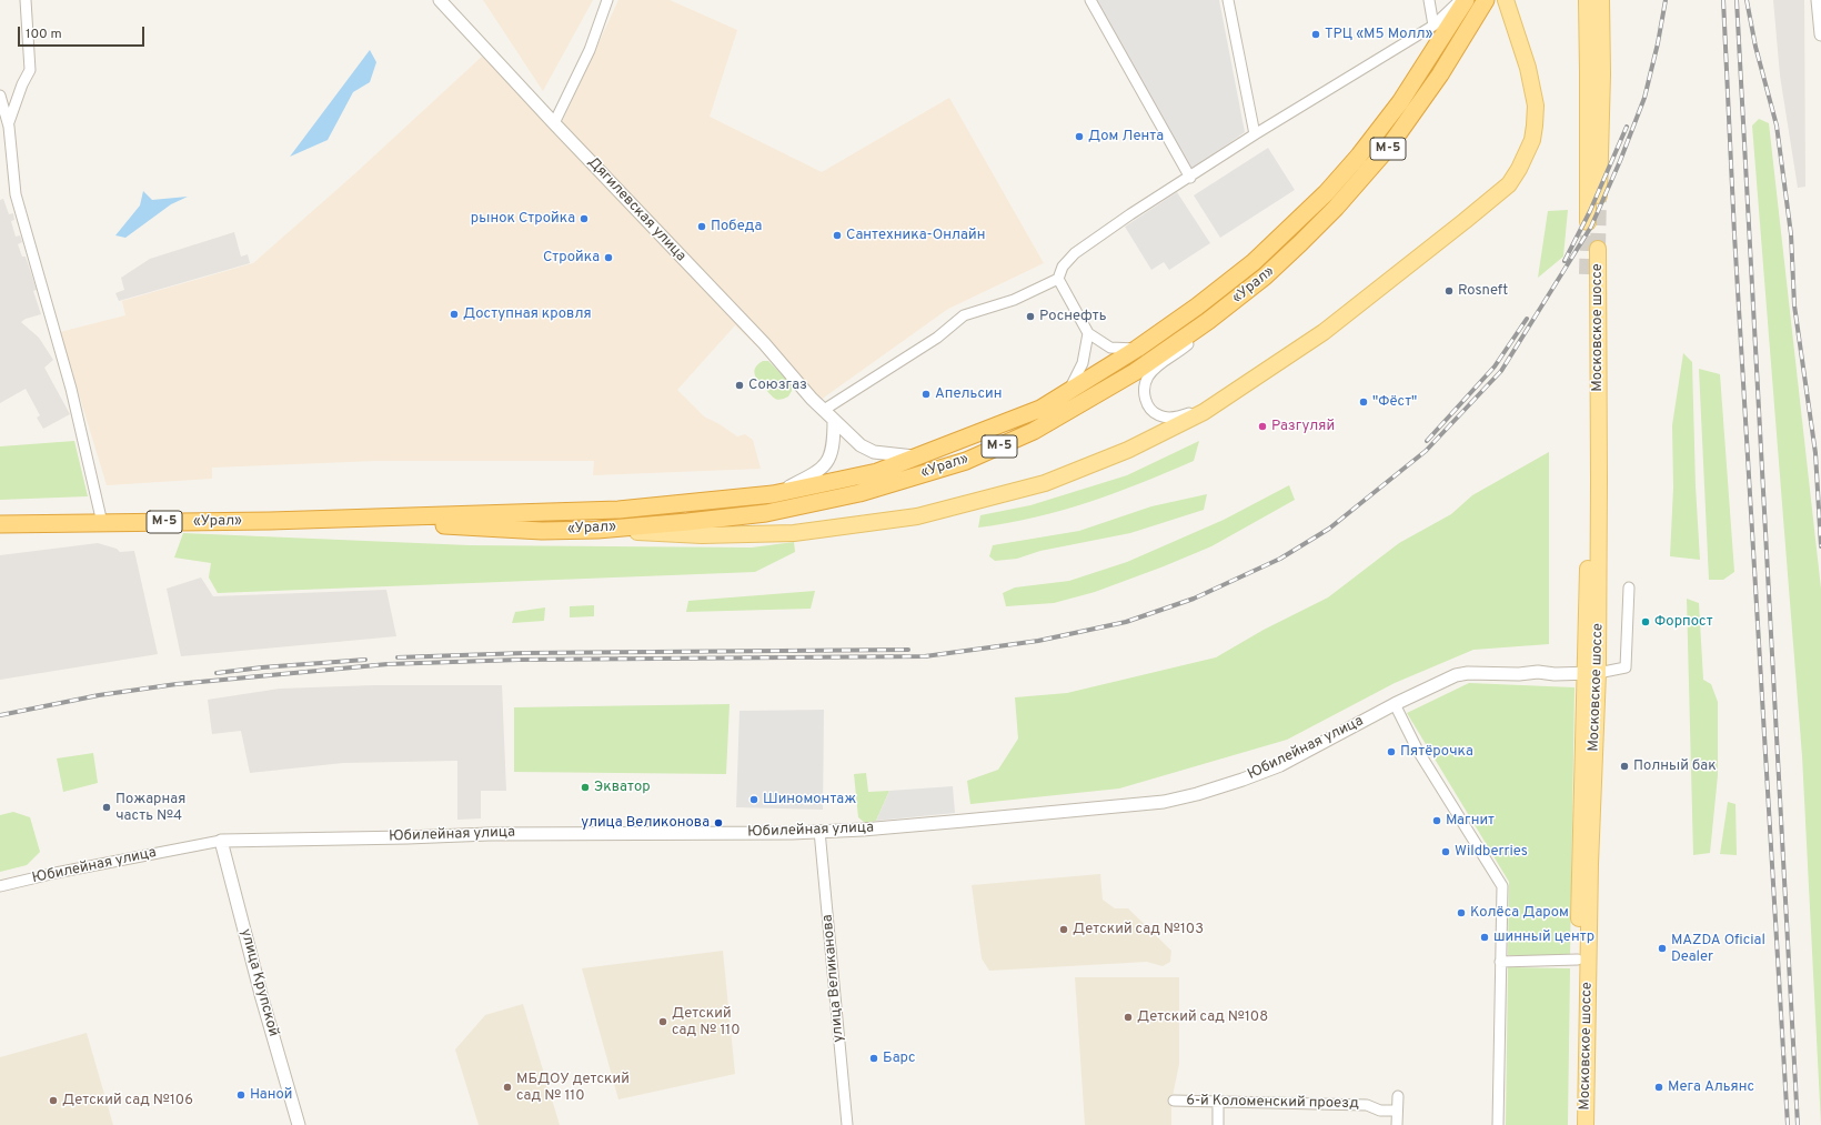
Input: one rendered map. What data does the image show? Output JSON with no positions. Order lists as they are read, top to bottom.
{
  "streets": {
    "highway": ["М-5", "«Урал»"],
    "main road": ["Московское шоссе"],
    "street": [
      "Дягилевская улица",
      "Юбилейная улица",
      "улица Великанова",
      "улица Крупской",
      "6-й Коломенский проезд"
    ]
  },
  "crossings": [
    ["Дягилевская улица", "«Урал»"],
    ["Московское шоссе", "Юбилейная улица"],
    ["Юбилейная улица", "улица Великанова"],
    ["Юбилейная улица", "улица Крупской"]
  ],
  "places": [
    "ТРЦ «М5 Молл»",
    "Дом Лента",
    "рынок Стройка",
    "Победа",
    "Сантехника-Онлайн",
    "Стройка",
    "Rosneft",
    "Доступная кровля",
    "Роснефть",
    "Союзгаз",
    "Апельсин",
    "\"Фёст\"",
    "Разгуляй",
    "Форпост",
    "Пятёрочка",
    "Полный бак",
    "Экватор",
    "Шиномонтаж",
    "Пожарная часть №4",
    "Магнит",
    "улица Великонова",
    "Wildberries",
    "Колёса Даром",
    "Детский сад №103",
    "шинный центр",
    "MAZDA Oficial Dealer",
    "Детский сад №108",
    "Детский сад № 110",
    "Барс",
    "МБДОУ детский сад № 110",
    "Мега Альянс",
    "Наной",
    "Детский сад №106"
  ],
  "scale_bar": "100 m"
}
